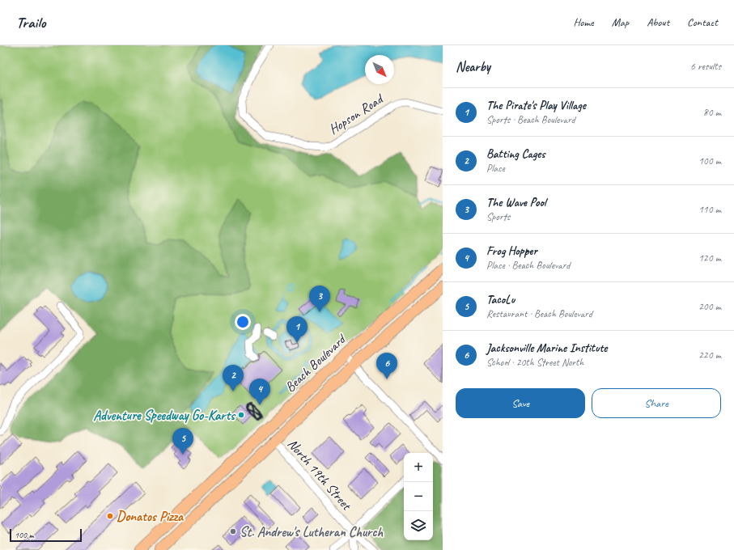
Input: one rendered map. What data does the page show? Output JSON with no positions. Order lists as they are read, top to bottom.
{
  "streets": {
    "highway": ["Beach Boulevard"],
    "street": ["Hopson Road", "North 19th Street"]
  },
  "places": ["Adventure Speedway Go-Karts", "Donatos Pizza", "St. Andrew's Lutheran Church"],
  "scale_bar": "100 m",
  "north": "bottom right",
  "page": {
    "header": "Trailo",
    "nav": [
      "Home",
      "Map",
      "About",
      "Contact"
    ],
    "heading": ["Nearby", "6 results"],
    "list": [
      {
        "mark": "1",
        "name": "The Pirate's Play Village",
        "note": "Sports · Beach Boulevard",
        "value": "80 m"
      },
      {
        "mark": "2",
        "name": "Batting Cages",
        "note": "Place",
        "value": "100 m"
      },
      {
        "mark": "3",
        "name": "The Wave Pool",
        "note": "Sports",
        "value": "110 m"
      },
      {
        "mark": "4",
        "name": "Frog Hopper",
        "note": "Place · Beach Boulevard",
        "value": "120 m"
      },
      {
        "mark": "5",
        "name": "TacoLu",
        "note": "Restaurant · Beach Boulevard",
        "value": "200 m"
      },
      {
        "mark": "6",
        "name": "Jacksonville Marine Institute",
        "note": "School · 20th Street North",
        "value": "220 m"
      }
    ],
    "pins": [
      "3",
      "1",
      "6",
      "2",
      "4",
      "5"
    ],
    "buttons": ["Save", "Share"],
    "map_buttons": ["+", "−"],
    "scale": "100 m"
  }
}
